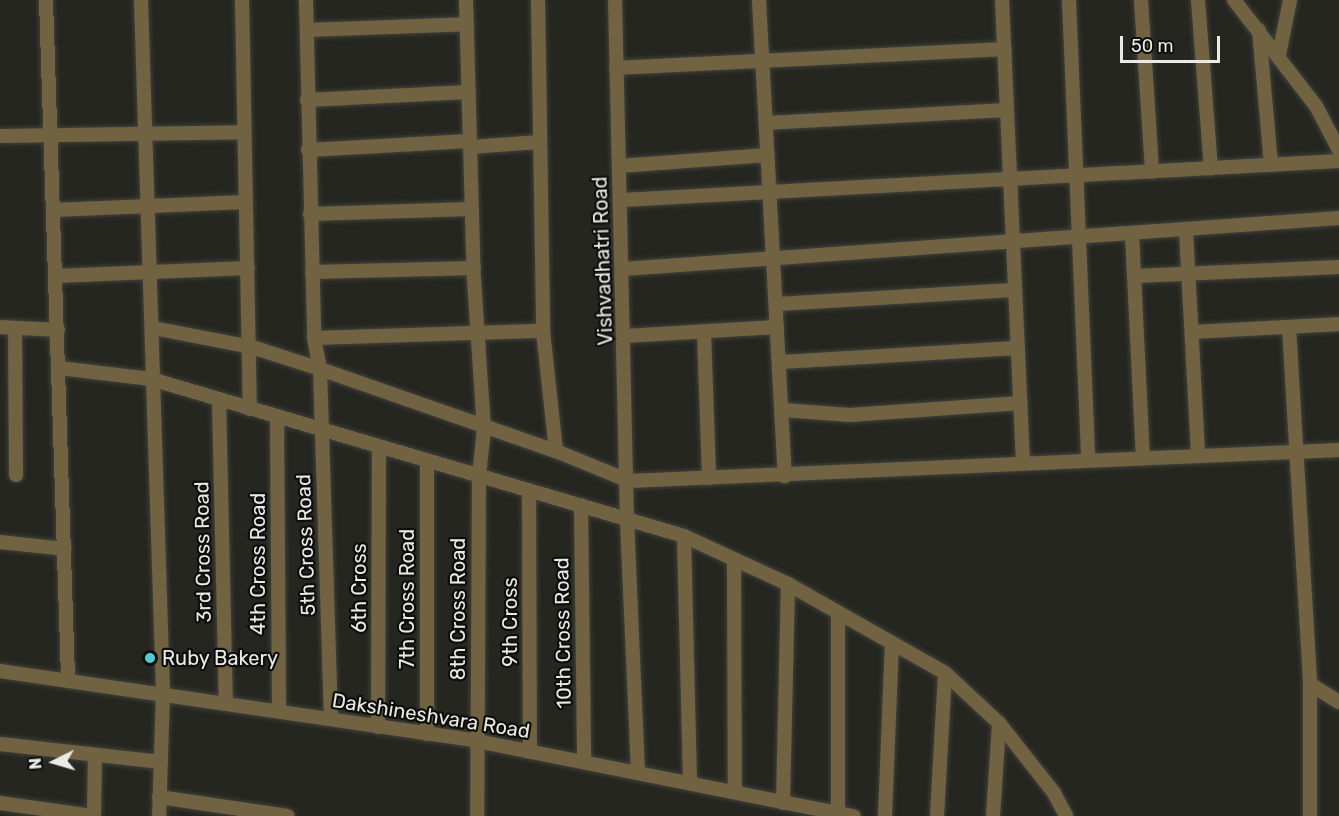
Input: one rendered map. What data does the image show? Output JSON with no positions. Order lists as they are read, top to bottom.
{
  "streets": {
    "street": [
      "Vishvadhatri Road",
      "5th Cross Road",
      "3rd Cross Road",
      "4th Cross Road",
      "6th Cross",
      "7th Cross Road",
      "8th Cross Road",
      "9th Cross",
      "10th Cross Road",
      "Dakshineshvara Road"
    ]
  },
  "crossings": [
    ["Vishvadhatri Road", "Dakshineshvara Road"],
    ["5th Cross Road", "Dakshineshvara Road"],
    ["3rd Cross Road", "Dakshineshvara Road"],
    ["4th Cross Road", "Dakshineshvara Road"],
    ["6th Cross", "Dakshineshvara Road"],
    ["7th Cross Road", "Dakshineshvara Road"],
    ["8th Cross Road", "Dakshineshvara Road"],
    ["9th Cross", "Dakshineshvara Road"],
    ["10th Cross Road", "Dakshineshvara Road"]
  ],
  "places": ["Ruby Bakery"],
  "scale_bar": "50 m",
  "north": "left"
}
